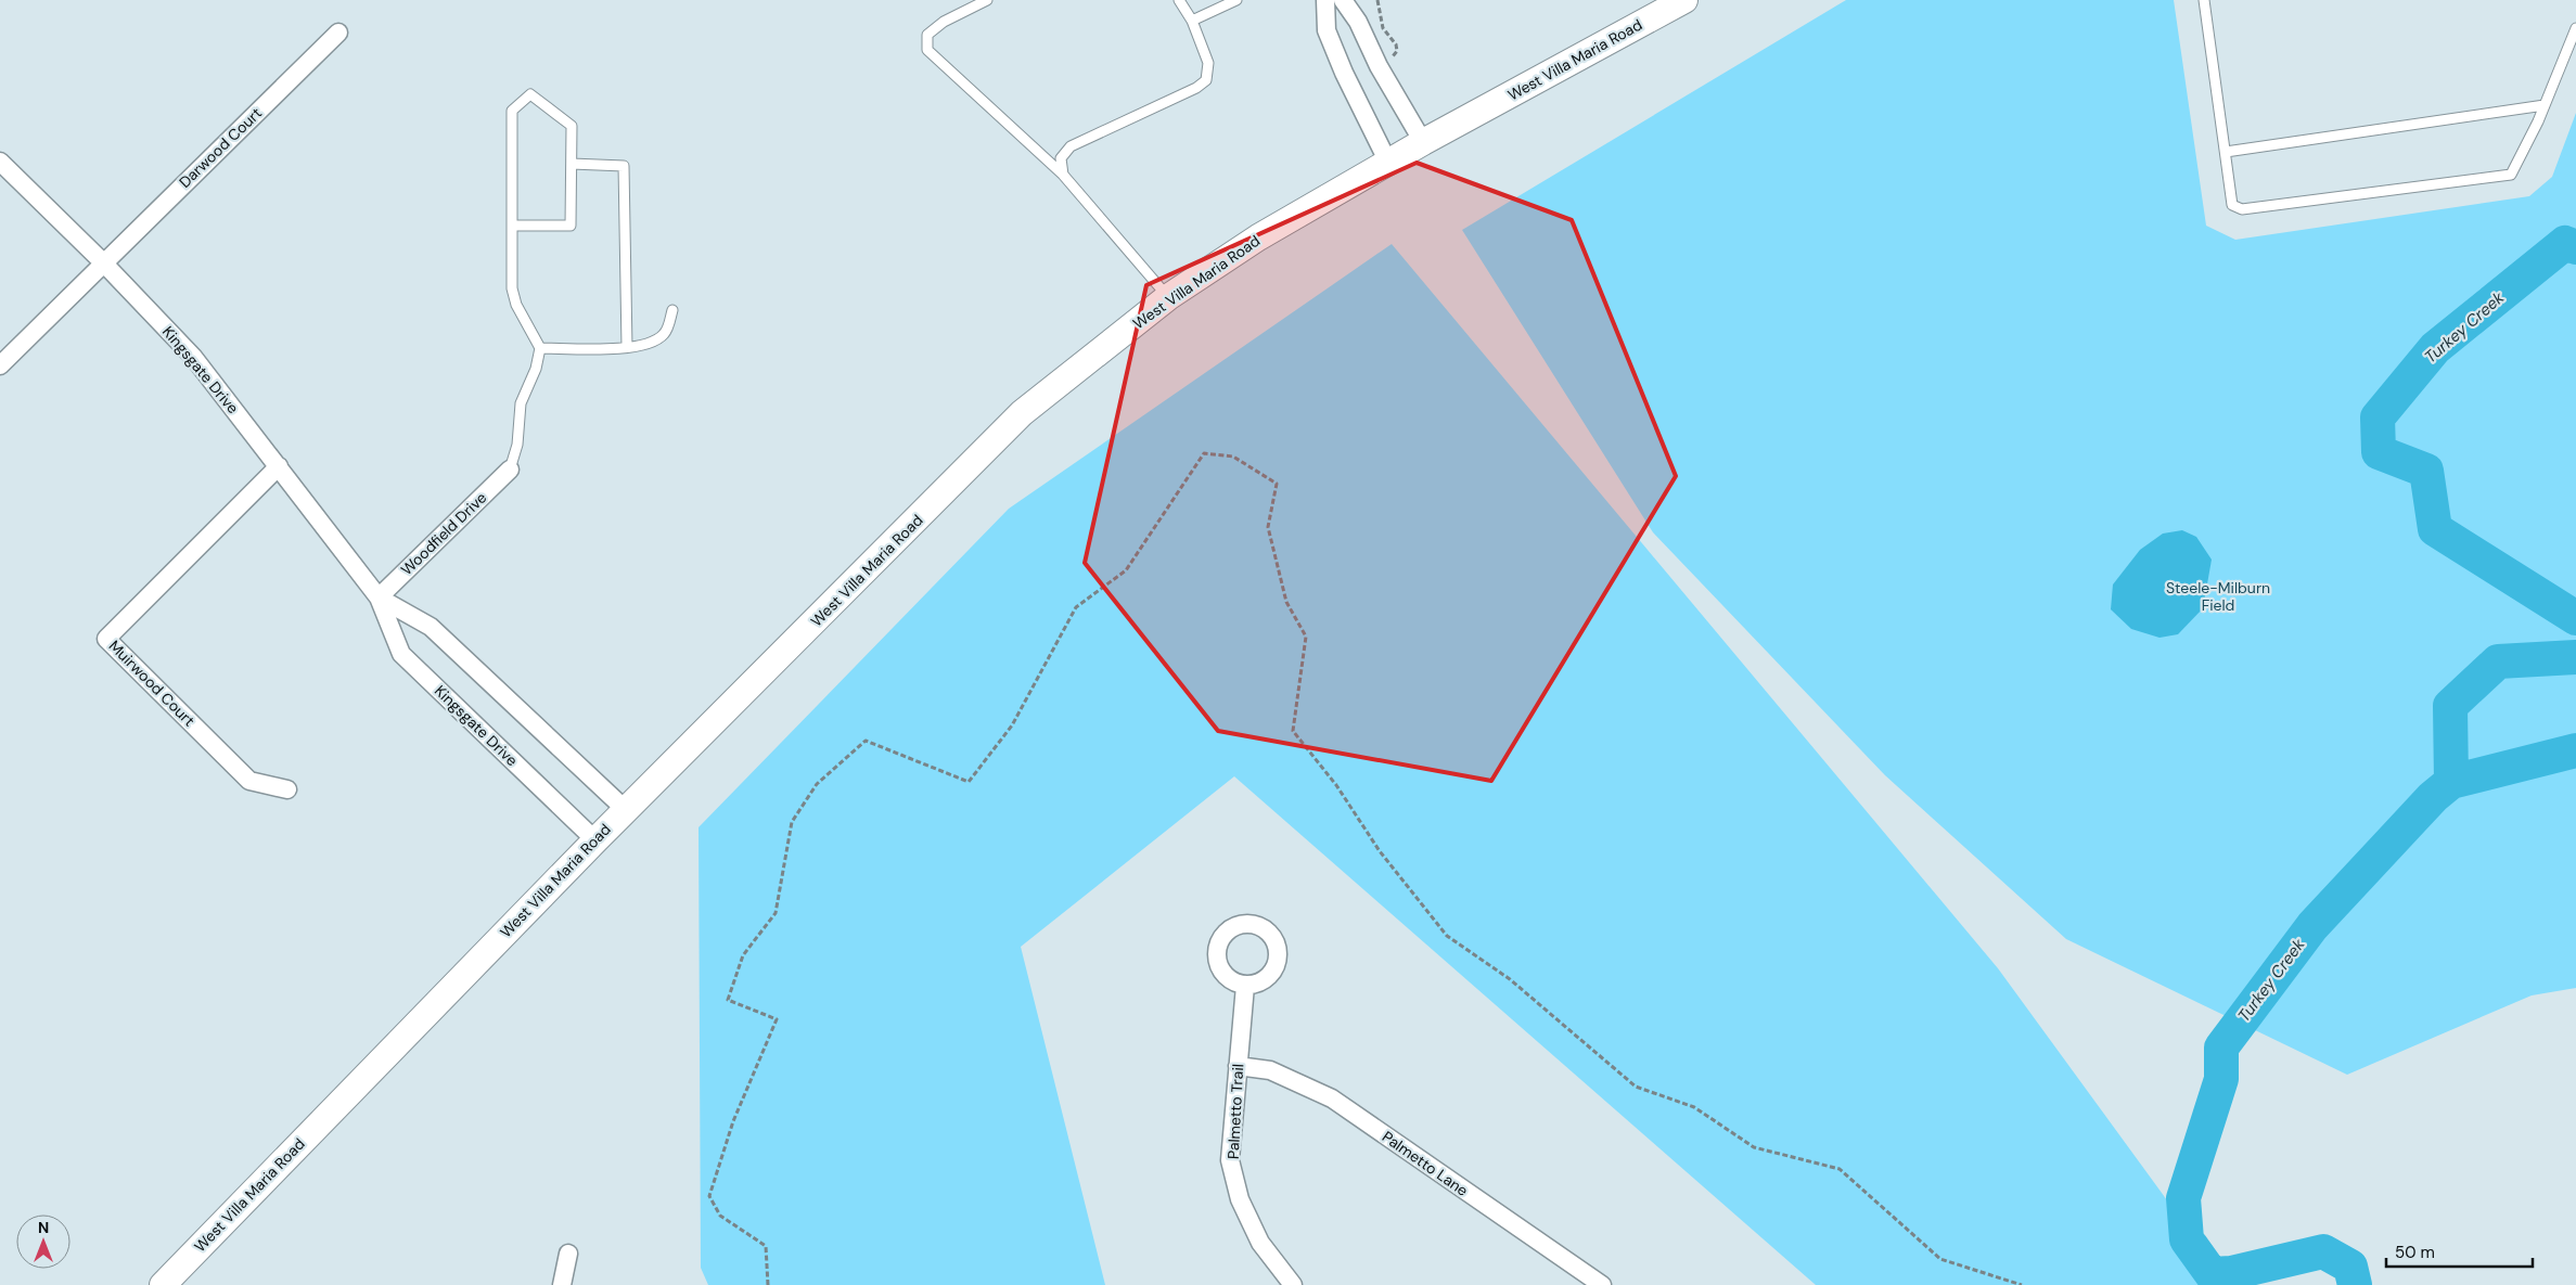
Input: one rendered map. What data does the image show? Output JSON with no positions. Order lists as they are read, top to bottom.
{
  "streets": {
    "main road": ["West Villa Maria Road"],
    "street": [
      "Darwood Court",
      "Kingsgate Drive",
      "Woodfield Drive",
      "Muirwood Court",
      "Palmetto Trail",
      "Palmetto Lane"
    ]
  },
  "crossings": [
    ["West Villa Maria Road", "Kingsgate Drive"],
    ["Darwood Court", "Kingsgate Drive"],
    ["Kingsgate Drive", "Woodfield Drive"],
    ["Kingsgate Drive", "Muirwood Court"],
    ["Palmetto Trail", "Palmetto Lane"]
  ],
  "water": ["Turkey Creek"],
  "parks": ["Steele-Milburn Field"],
  "scale_bar": "50 m",
  "north": "top"
}
